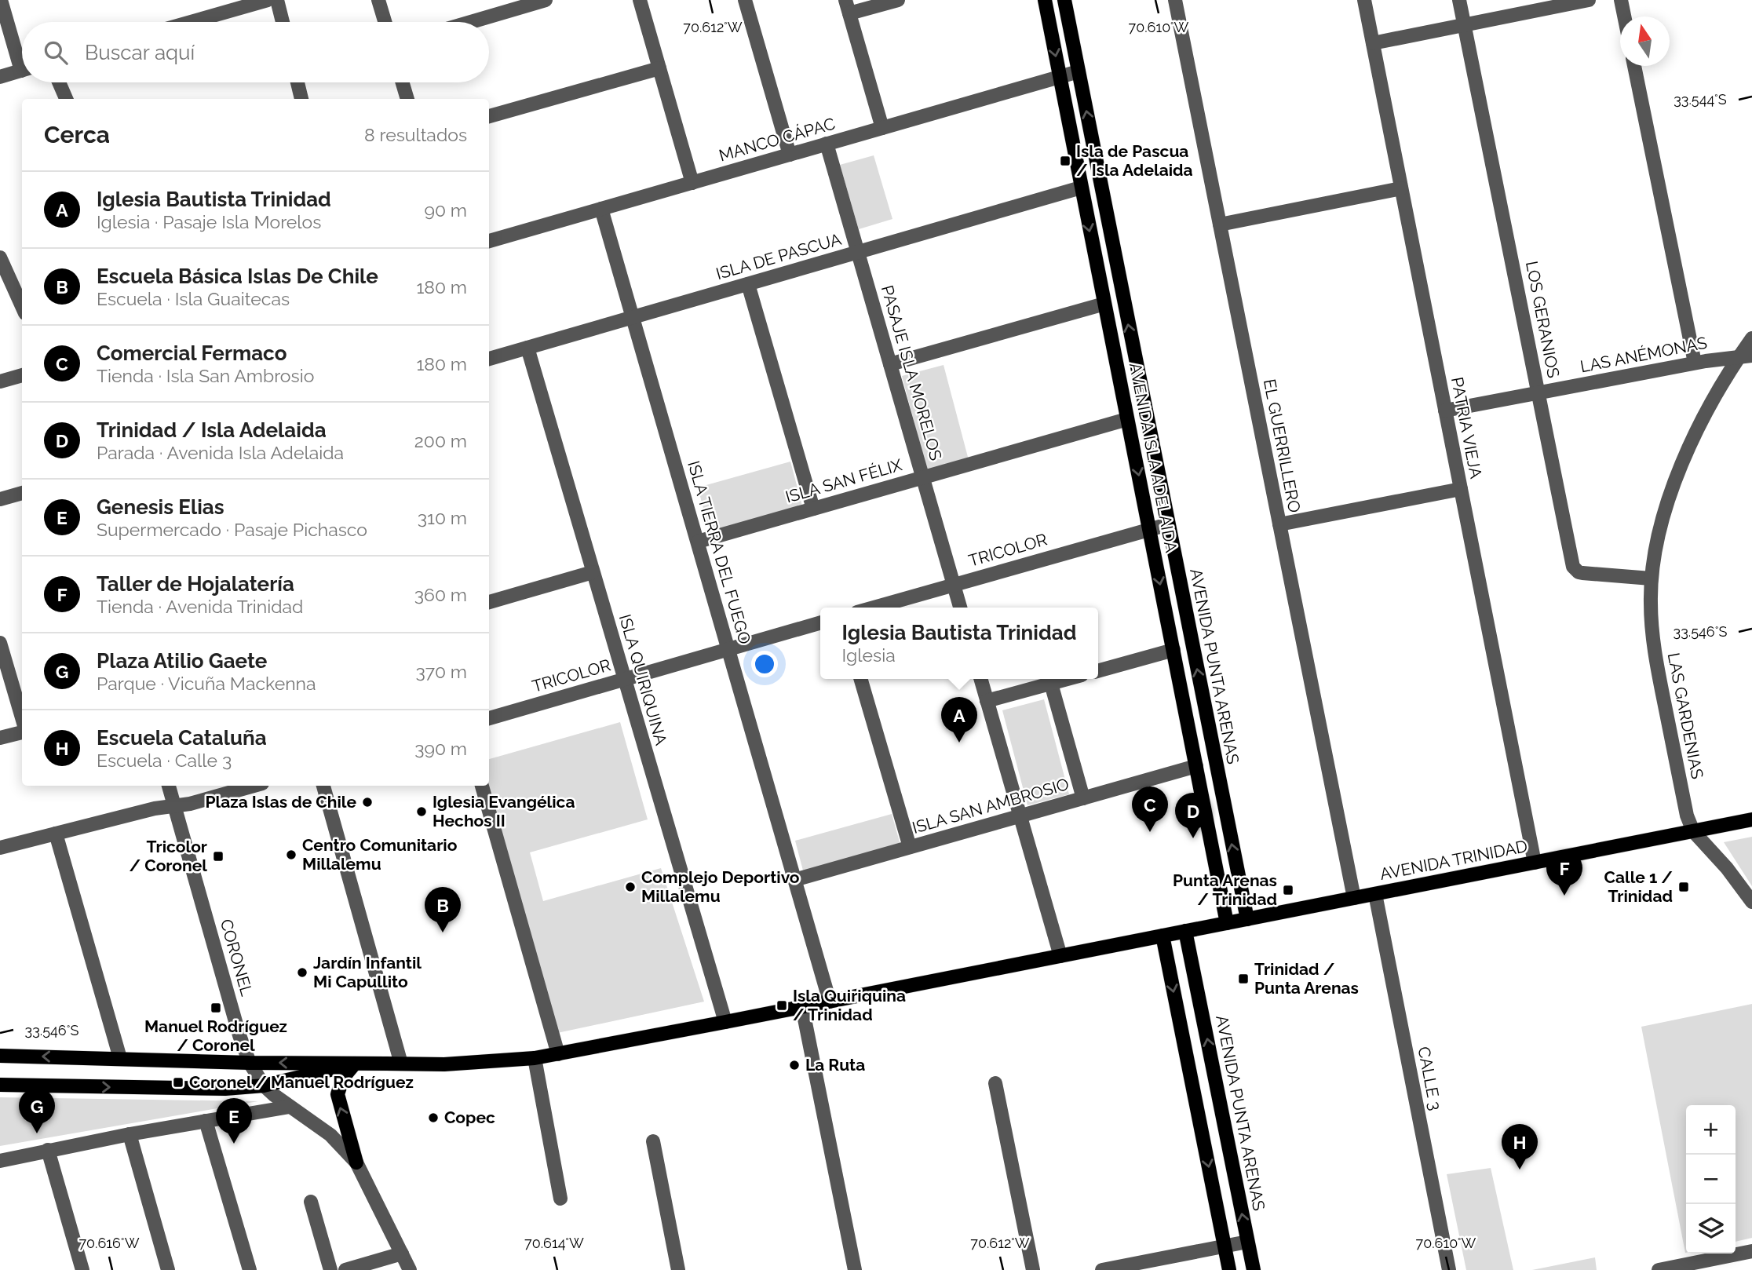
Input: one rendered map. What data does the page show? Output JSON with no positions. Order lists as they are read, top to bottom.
{
  "streets": {
    "main road": ["AVENIDA ISLA ADELAIDA", "AVENIDA PUNTA ARENAS", "AVENIDA TRINIDAD"],
    "street": [
      "MANCO CÁPAC",
      "ISLA DE PASCUA",
      "LOS GERANIOS",
      "LAS ANÉMONAS",
      "PASAJE ISLA MORELOS",
      "PATRIA VIEJA",
      "EL GUERRILLERO",
      "ISLA SAN FÉLIX",
      "TRICOLOR",
      "ISLA TIERRA DEL FUEGO",
      "ISLA QUIRIQUINA",
      "LAS GARDENIAS",
      "ISLA SAN AMBROSIO",
      "CORONEL",
      "CALLE 3"
    ]
  },
  "crossings": [
    ["MANCO CÁPAC", "PASAJE ISLA MORELOS"],
    ["MANCO CÁPAC", "AVENIDA ISLA ADELAIDA"],
    ["MANCO CÁPAC", "ISLA TIERRA DEL FUEGO"],
    ["MANCO CÁPAC", "AVENIDA PUNTA ARENAS"],
    ["ISLA DE PASCUA", "PASAJE ISLA MORELOS"],
    ["ISLA DE PASCUA", "AVENIDA ISLA ADELAIDA"],
    ["ISLA DE PASCUA", "ISLA TIERRA DEL FUEGO"],
    ["ISLA DE PASCUA", "ISLA QUIRIQUINA"],
    ["LOS GERANIOS", "LAS ANÉMONAS"],
    ["LOS GERANIOS", "LAS GARDENIAS"],
    ["LAS ANÉMONAS", "PATRIA VIEJA"],
    ["LAS ANÉMONAS", "LAS GARDENIAS"],
    ["PASAJE ISLA MORELOS", "ISLA SAN FÉLIX"],
    ["PASAJE ISLA MORELOS", "TRICOLOR"],
    ["PATRIA VIEJA", "AVENIDA TRINIDAD"],
    ["EL GUERRILLERO", "AVENIDA TRINIDAD"],
    ["AVENIDA ISLA ADELAIDA", "ISLA SAN FÉLIX"],
    ["AVENIDA ISLA ADELAIDA", "TRICOLOR"],
    ["AVENIDA ISLA ADELAIDA", "ISLA SAN AMBROSIO"],
    ["AVENIDA ISLA ADELAIDA", "AVENIDA TRINIDAD"],
    ["ISLA SAN FÉLIX", "ISLA TIERRA DEL FUEGO"],
    ["TRICOLOR", "ISLA TIERRA DEL FUEGO"],
    ["TRICOLOR", "AVENIDA PUNTA ARENAS"],
    ["TRICOLOR", "ISLA QUIRIQUINA"],
    ["ISLA TIERRA DEL FUEGO", "ISLA SAN AMBROSIO"],
    ["ISLA TIERRA DEL FUEGO", "AVENIDA TRINIDAD"],
    ["AVENIDA PUNTA ARENAS", "AVENIDA TRINIDAD"],
    ["ISLA QUIRIQUINA", "AVENIDA TRINIDAD"],
    ["LAS GARDENIAS", "AVENIDA TRINIDAD"],
    ["AVENIDA TRINIDAD", "CALLE 3"]
  ],
  "one_way": ["AVENIDA ISLA ADELAIDA", "AVENIDA PUNTA ARENAS"],
  "places": {
    "transit": [
      "Isla de Pascua / Isla Adelaida",
      "Tricolor / Coronel",
      "Calle 1 / Trinidad",
      "Punta Arenas / Trinidad",
      "Trinidad / Punta Arenas",
      "Isla Quiriquina / Trinidad",
      "Manuel Rodríguez / Coronel",
      "Coronel / Manuel Rodríguez"
    ],
    "other": [
      "Plaza Islas de Chile",
      "Iglesia Evangélica Hechos II",
      "Centro Comunitario Millalemu",
      "Complejo Deportivo Millalemu",
      "Jardín Infantil Mi Capullito",
      "La Ruta",
      "Copec"
    ]
  },
  "north": "top",
  "page": {
    "search": "Buscar aquí",
    "heading": ["Cerca", "8 resultados"],
    "list": [
      {
        "mark": "A",
        "name": "Iglesia Bautista Trinidad",
        "note": "Iglesia · Pasaje Isla Morelos",
        "value": "90 m"
      },
      {
        "mark": "B",
        "name": "Escuela Básica Islas De Chile",
        "note": "Escuela · Isla Guaitecas",
        "value": "180 m"
      },
      {
        "mark": "C",
        "name": "Comercial Fermaco",
        "note": "Tienda · Isla San Ambrosio",
        "value": "180 m"
      },
      {
        "mark": "D",
        "name": "Trinidad / Isla Adelaida",
        "note": "Parada · Avenida Isla Adelaida",
        "value": "200 m"
      },
      {
        "mark": "E",
        "name": "Genesis Elias",
        "note": "Supermercado · Pasaje Pichasco",
        "value": "310 m"
      },
      {
        "mark": "F",
        "name": "Taller de Hojalatería",
        "note": "Tienda · Avenida Trinidad",
        "value": "360 m"
      },
      {
        "mark": "G",
        "name": "Plaza Atilio Gaete",
        "note": "Parque · Vicuña Mackenna",
        "value": "370 m"
      },
      {
        "mark": "H",
        "name": "Escuela Cataluña",
        "note": "Escuela · Calle 3",
        "value": "390 m"
      }
    ],
    "popup": ["Iglesia Bautista Trinidad", "Iglesia"],
    "pins": [
      "A",
      "C",
      "D",
      "F",
      "B",
      "G",
      "E",
      "H"
    ],
    "map_buttons": ["+", "−"]
  },
  "coordinates": [
    "70.612°W",
    "70.610°W",
    "33.544°S",
    "33.546°S",
    "70.616°W",
    "70.614°W"
  ]
}
